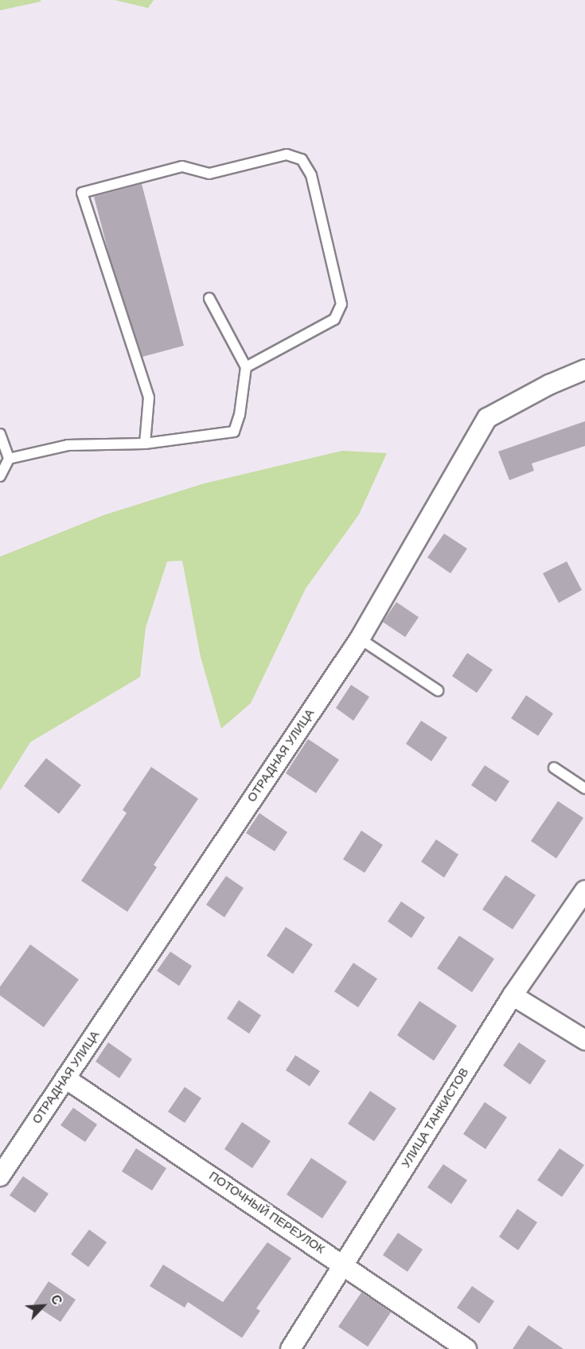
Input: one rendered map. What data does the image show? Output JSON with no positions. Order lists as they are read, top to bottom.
{
  "streets": {
    "street": ["ОТРАДНАЯ УЛИЦА", "УЛИЦА ТАНКИСТОВ", "ПОТОЧНЫЙ ПЕРЕУЛОК"]
  },
  "crossings": [
    ["ОТРАДНАЯ УЛИЦА", "ПОТОЧНЫЙ ПЕРЕУЛОК"],
    ["УЛИЦА ТАНКИСТОВ", "ПОТОЧНЫЙ ПЕРЕУЛОК"]
  ],
  "north": "top right"
}
